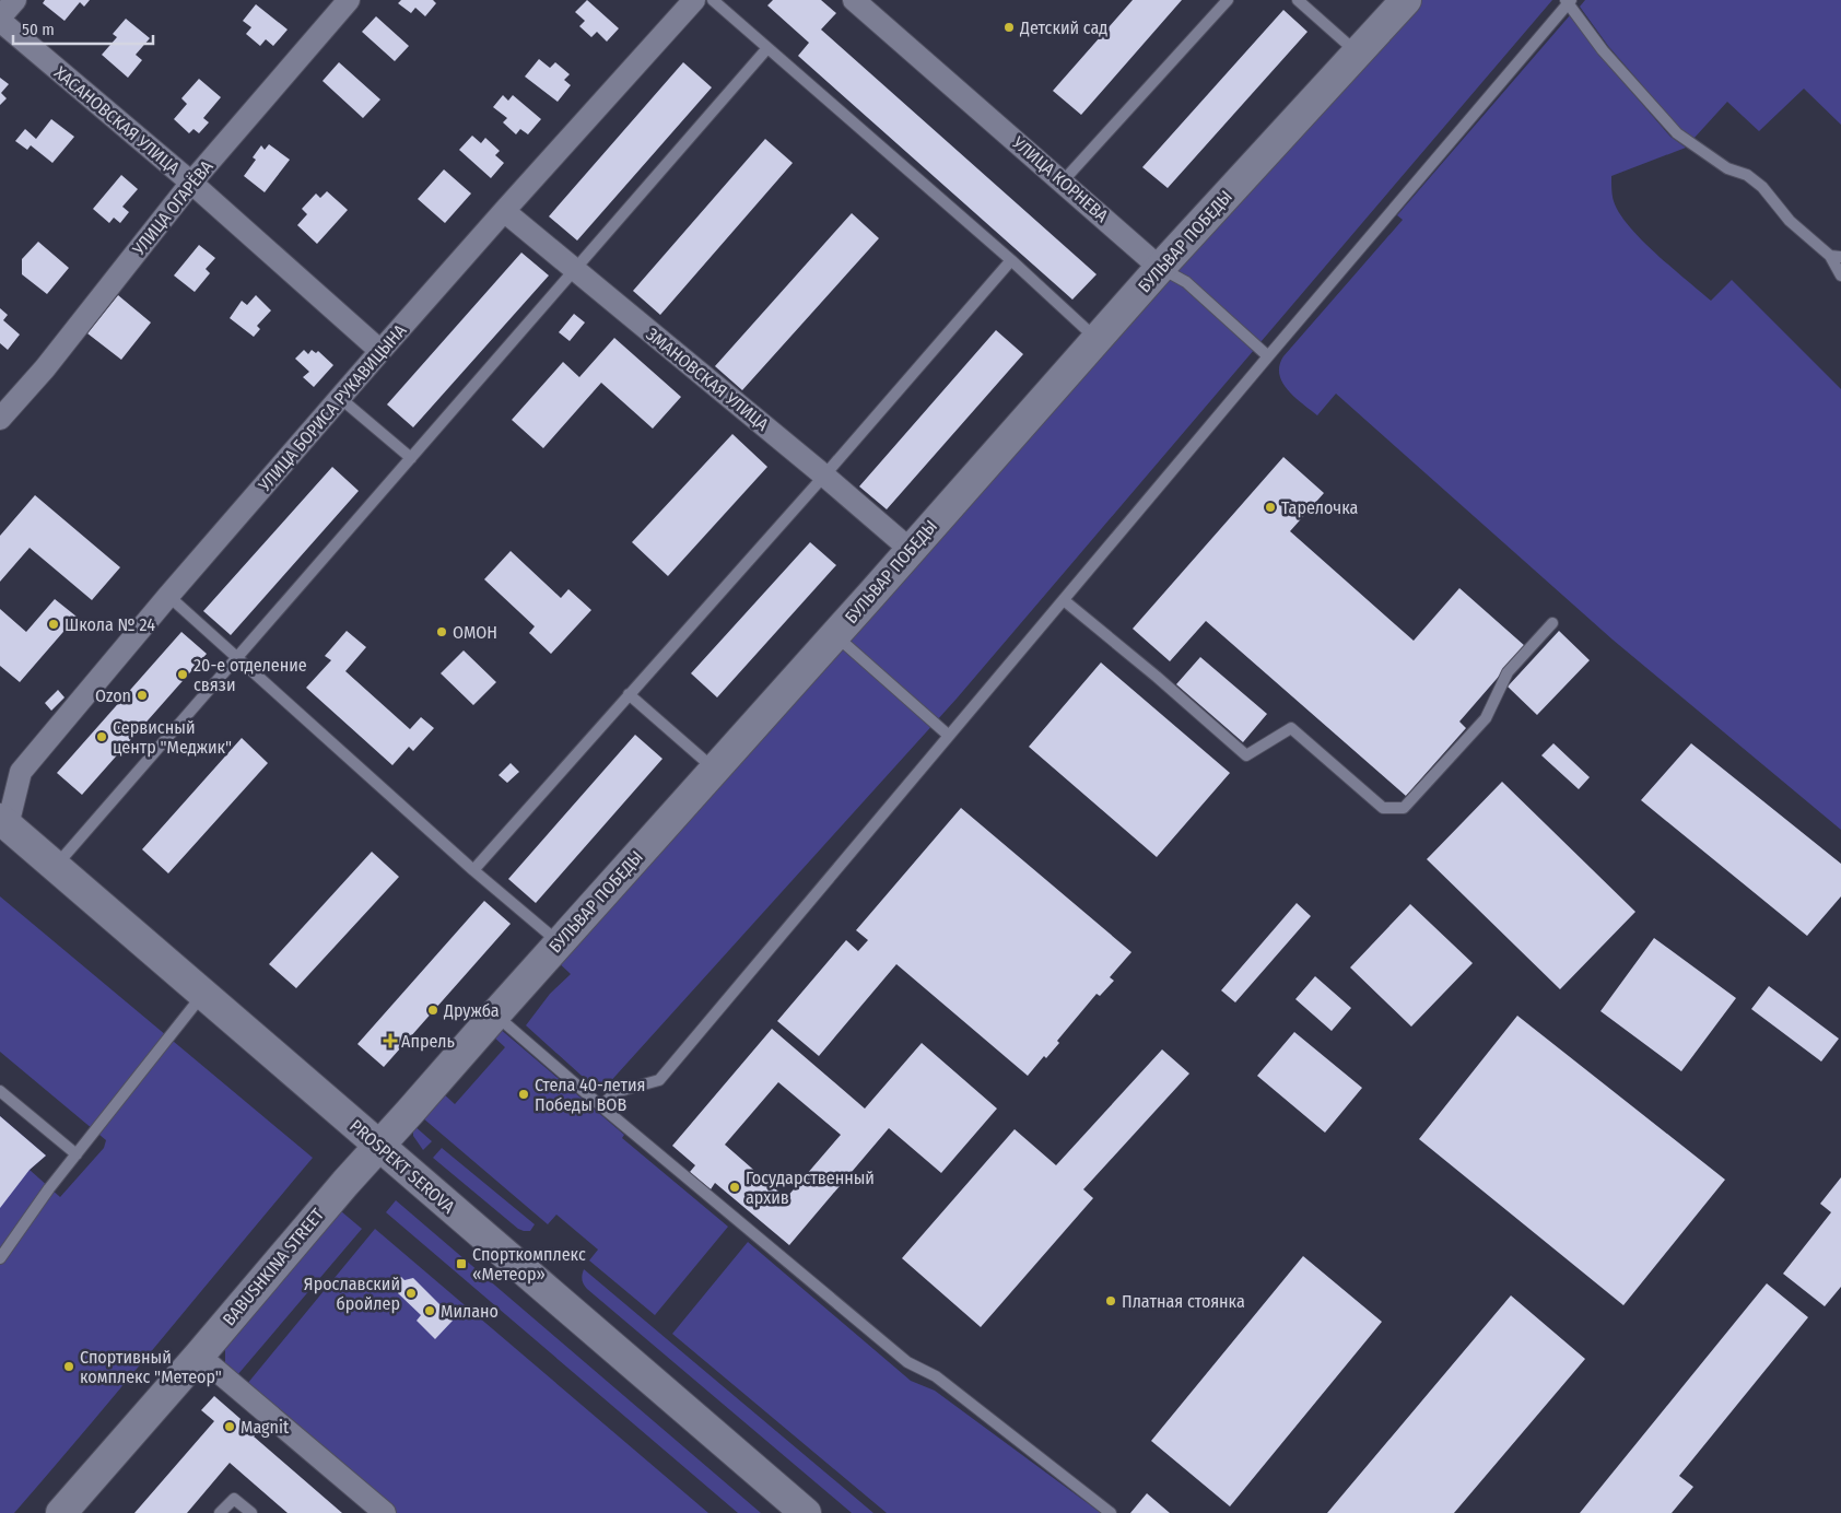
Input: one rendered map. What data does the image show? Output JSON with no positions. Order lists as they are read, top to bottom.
{
  "streets": {
    "street": [
      "ХАСАНОВСКАЯ УЛИЦА",
      "УЛИЦА КОРНЕВА",
      "УЛИЦА ОГАРЁВА",
      "БУЛЬВАР ПОБЕДЫ",
      "ЗМАНОВСКАЯ УЛИЦА",
      "УЛИЦА БОРИСА РУКАВИЦЫНА",
      "PROSPEKT SEROVA",
      "BABUSHKINA STREET"
    ]
  },
  "crossings": [
    ["ХАСАНОВСКАЯ УЛИЦА", "УЛИЦА ОГАРЁВА"],
    ["ХАСАНОВСКАЯ УЛИЦА", "УЛИЦА БОРИСА РУКАВИЦЫНА"],
    ["УЛИЦА КОРНЕВА", "БУЛЬВАР ПОБЕДЫ"],
    ["БУЛЬВАР ПОБЕДЫ", "ЗМАНОВСКАЯ УЛИЦА"],
    ["БУЛЬВАР ПОБЕДЫ", "PROSPEKT SEROVA"],
    ["БУЛЬВАР ПОБЕДЫ", "BABUSHKINA STREET"],
    ["ЗМАНОВСКАЯ УЛИЦА", "УЛИЦА БОРИСА РУКАВИЦЫНА"],
    ["УЛИЦА БОРИСА РУКАВИЦЫНА", "PROSPEKT SEROVA"],
    ["PROSPEKT SEROVA", "BABUSHKINA STREET"]
  ],
  "places": {
    "other": [
      "Детский сад",
      "Тарелочка",
      "Школа № 24",
      "ОМОН",
      "20-е отделение связи",
      "Ozon",
      "Сервисный центр \"Меджик\"",
      "Дружба",
      "Стела 40-летия Победы ВОВ",
      "Государственный архив",
      "Ярославский бройлер",
      "Платная стоянка",
      "Милано",
      "Спортивный комплекс \"Метеор\"",
      "Magnit"
    ],
    "health": ["Апрель"],
    "transit": ["Спорткомплекс «Метеор»"]
  },
  "scale_bar": "50 m"
}
